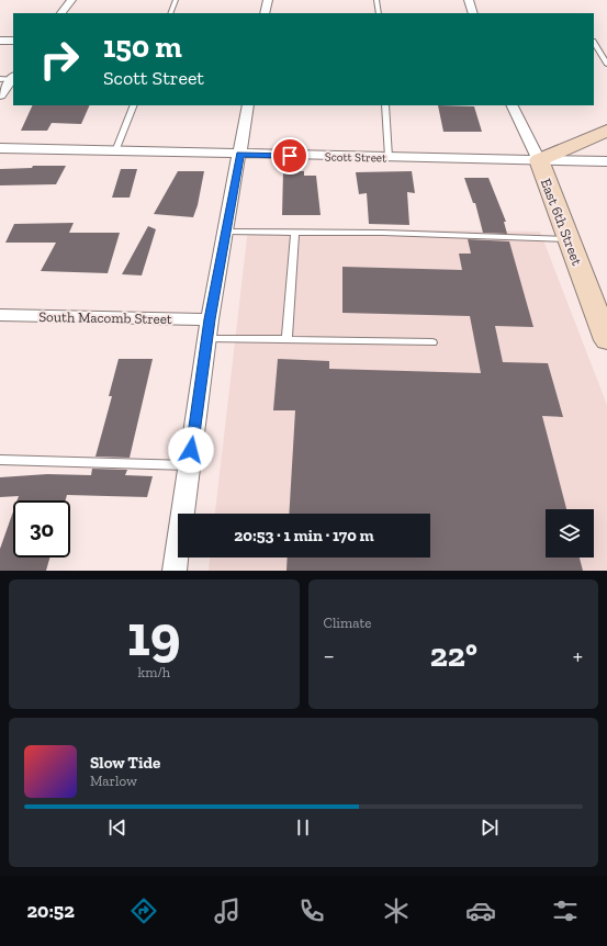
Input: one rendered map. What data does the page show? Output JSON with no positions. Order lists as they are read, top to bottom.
{
  "streets": {
    "street": ["Scott Street", "East 6th Street", "South Macomb Street"]
  },
  "crossings": [
    ["Scott Street", "East 6th Street"]
  ],
  "page": {
    "turn": ["150 m", "Scott Street"],
    "limit": "30",
    "trip": "20:53 · 1 min · 170 m",
    "tile": [
      ["19", "km/h"],
      "Climate"
    ],
    "heat": ["−", "22°", "+"],
    "song": ["Slow Tide", "Marlow"],
    "tabs": "20:52"
  }
}
